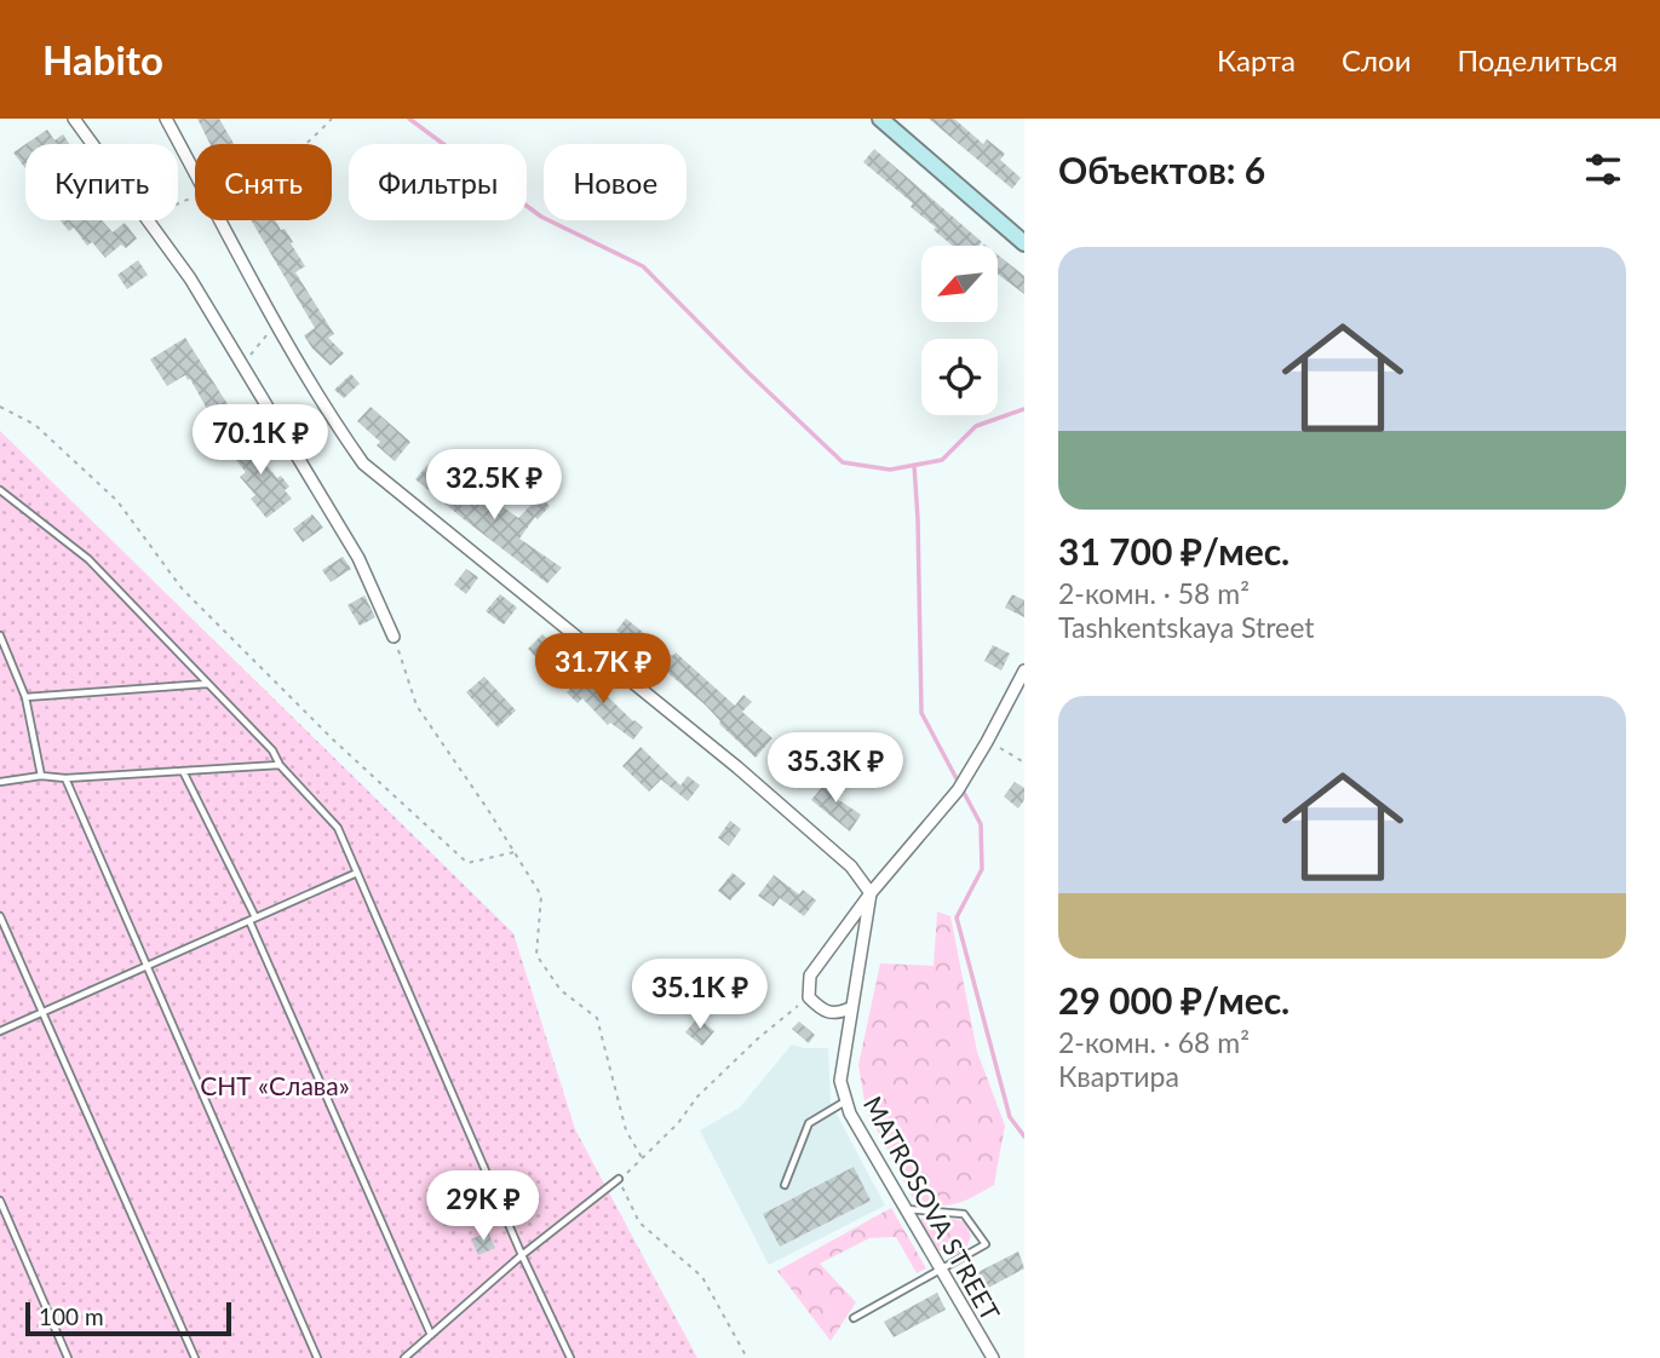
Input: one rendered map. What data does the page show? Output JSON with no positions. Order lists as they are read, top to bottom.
{
  "streets": {
    "street": ["MATROSOVA STREET"]
  },
  "parks": ["СНТ «Слава»"],
  "scale_bar": "100 m",
  "north": "bottom left",
  "page": {
    "header": "Habito",
    "nav": ["Карта", "Слои", "Поделиться"],
    "heading": "Объектов: 6",
    "chip": [
      "Купить",
      "Снять",
      "Фильтры",
      "Новое"
    ],
    "list": [
      {
        "name": "31 700 ₽/мес.",
        "note": "2-комн. · 58 m² · Tashkentskaya Street"
      },
      {
        "name": "29 000 ₽/мес.",
        "note": "2-комн. · 68 m² · Квартира"
      }
    ],
    "price": [
      "70.1K ₽",
      "32.5K ₽",
      "31.7K ₽",
      "35.3K ₽",
      "35.1K ₽",
      "29K ₽"
    ],
    "scale": "100 m"
  }
}
